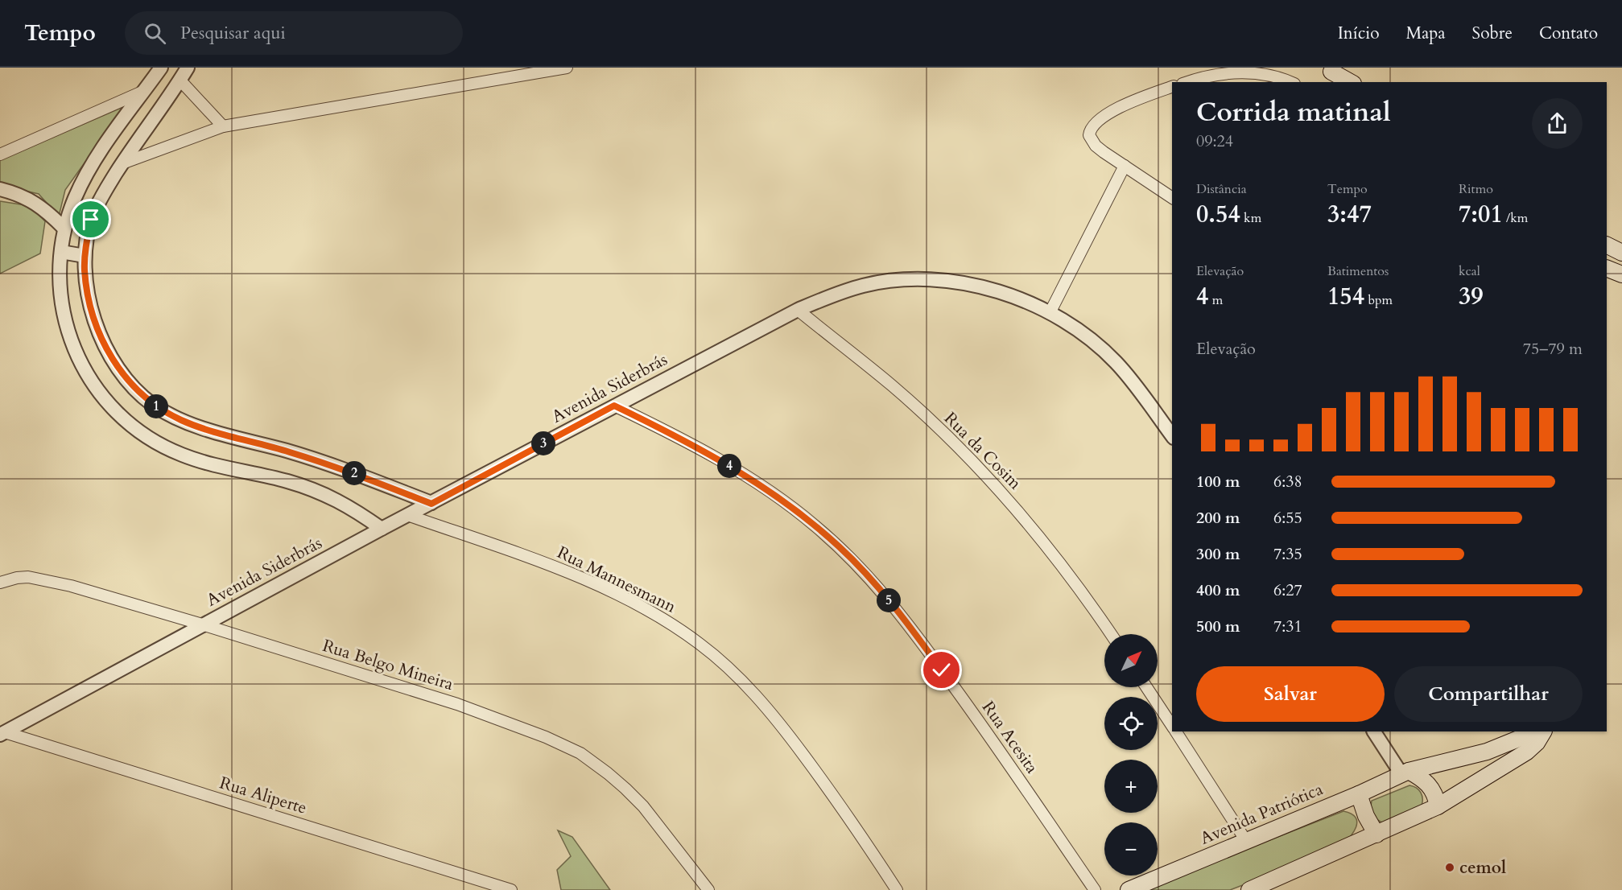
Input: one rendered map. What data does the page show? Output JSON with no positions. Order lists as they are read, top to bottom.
{
  "streets": {
    "main road": ["Avenida Patriótica"],
    "street": [
      "Avenida Siderbrás",
      "Rua da Cosim",
      "Rua Mannesmann",
      "Rua Belgo Mineira",
      "Rua Acesita",
      "Rua Aliperte"
    ]
  },
  "crossings": [
    ["Avenida Siderbrás", "Rua da Cosim"],
    ["Avenida Siderbrás", "Rua Mannesmann"],
    ["Avenida Siderbrás", "Rua Belgo Mineira"],
    ["Avenida Siderbrás", "Rua Acesita"],
    ["Avenida Siderbrás", "Rua Aliperte"]
  ],
  "places": ["cemol"],
  "north": "top right",
  "page": {
    "header": "Tempo",
    "search": "Pesquisar aqui",
    "nav": [
      "Início",
      "Mapa",
      "Sobre",
      "Contato"
    ],
    "heading": ["Corrida matinal", "09:24"],
    "stats": [
      ["Distância", "0.54 km"],
      ["Tempo", "3:47"],
      ["Ritmo", "7:01 /km"],
      ["Elevação", "4 m"],
      ["Batimentos", "154 bpm"],
      ["kcal", "39"]
    ],
    "chart": ["Elevação", "75–79 m"],
    "pins": [
      "1",
      "3",
      "4",
      "2",
      "5"
    ],
    "list": [
      {
        "name": "100 m",
        "note": "6:38"
      },
      {
        "name": "200 m",
        "note": "6:55"
      },
      {
        "name": "300 m",
        "note": "7:35"
      },
      {
        "name": "400 m",
        "note": "6:27"
      },
      {
        "name": "500 m",
        "note": "7:31"
      }
    ],
    "map_buttons": ["+", "−"],
    "buttons": ["Salvar", "Compartilhar"]
  }
}
